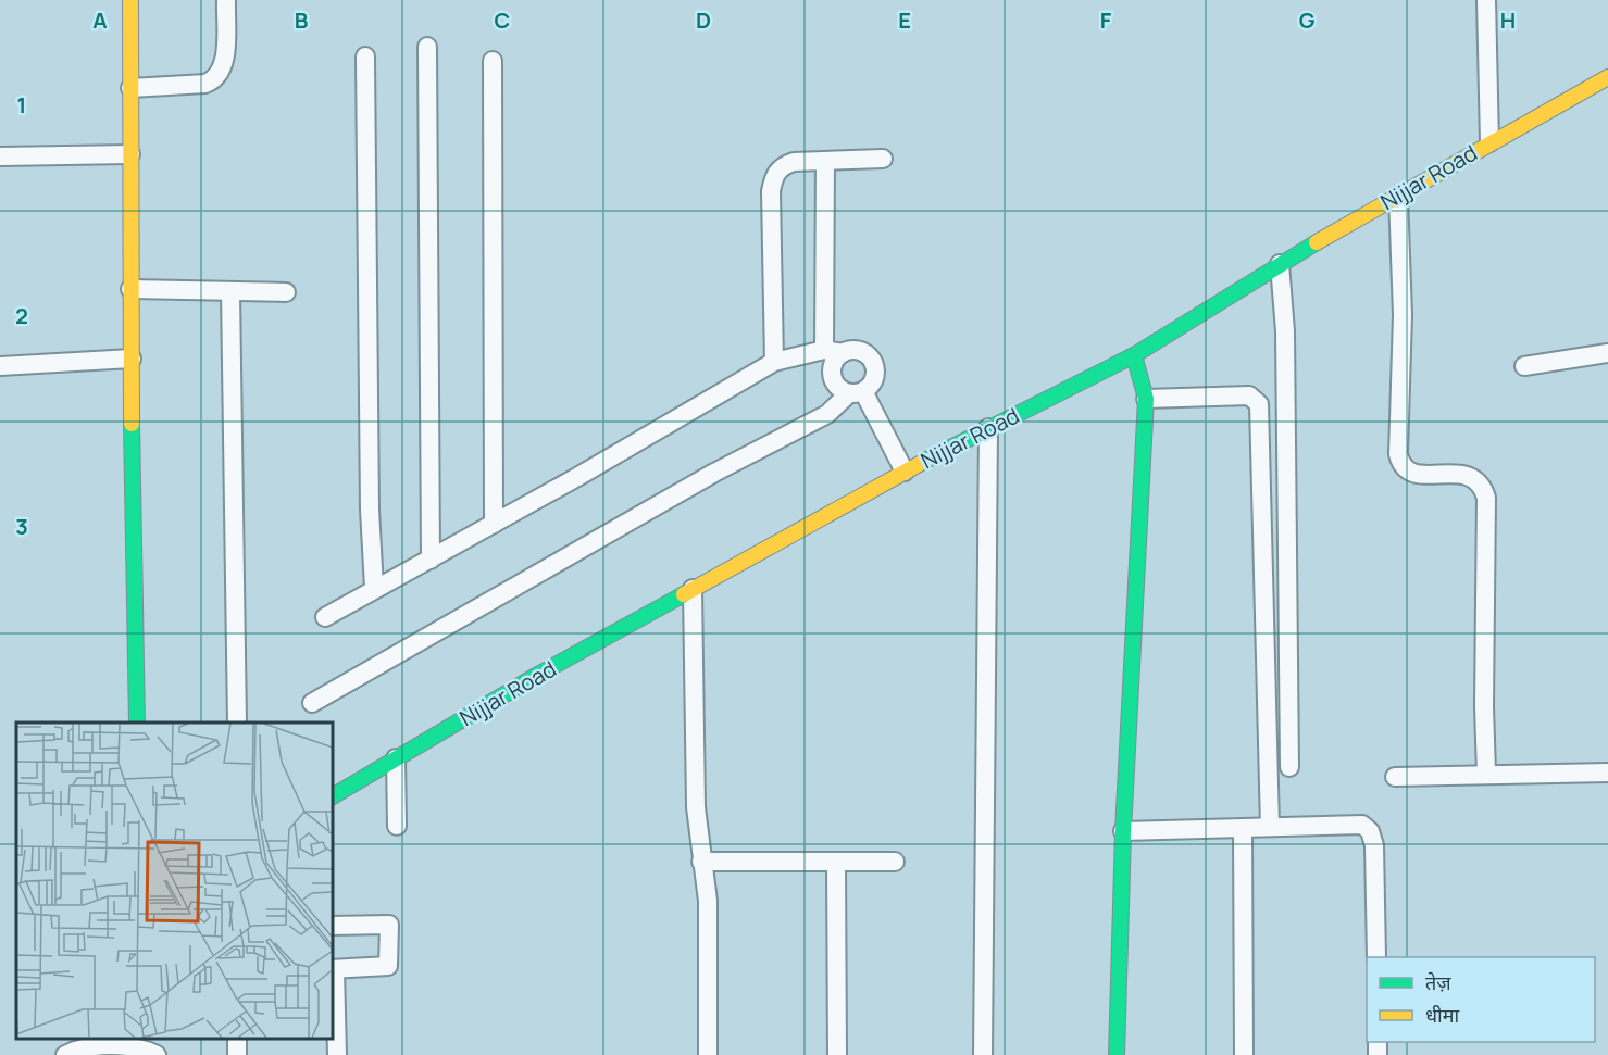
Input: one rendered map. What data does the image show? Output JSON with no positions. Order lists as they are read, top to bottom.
{
  "streets": {
    "street": ["Nijjar Road"]
  },
  "legend": ["तेज़", "धीमा"],
  "grid": {
    "columns": [
      "A",
      "B",
      "C",
      "D",
      "E",
      "F",
      "G",
      "H"
    ],
    "rows": ["1", "2", "3"]
  }
}
